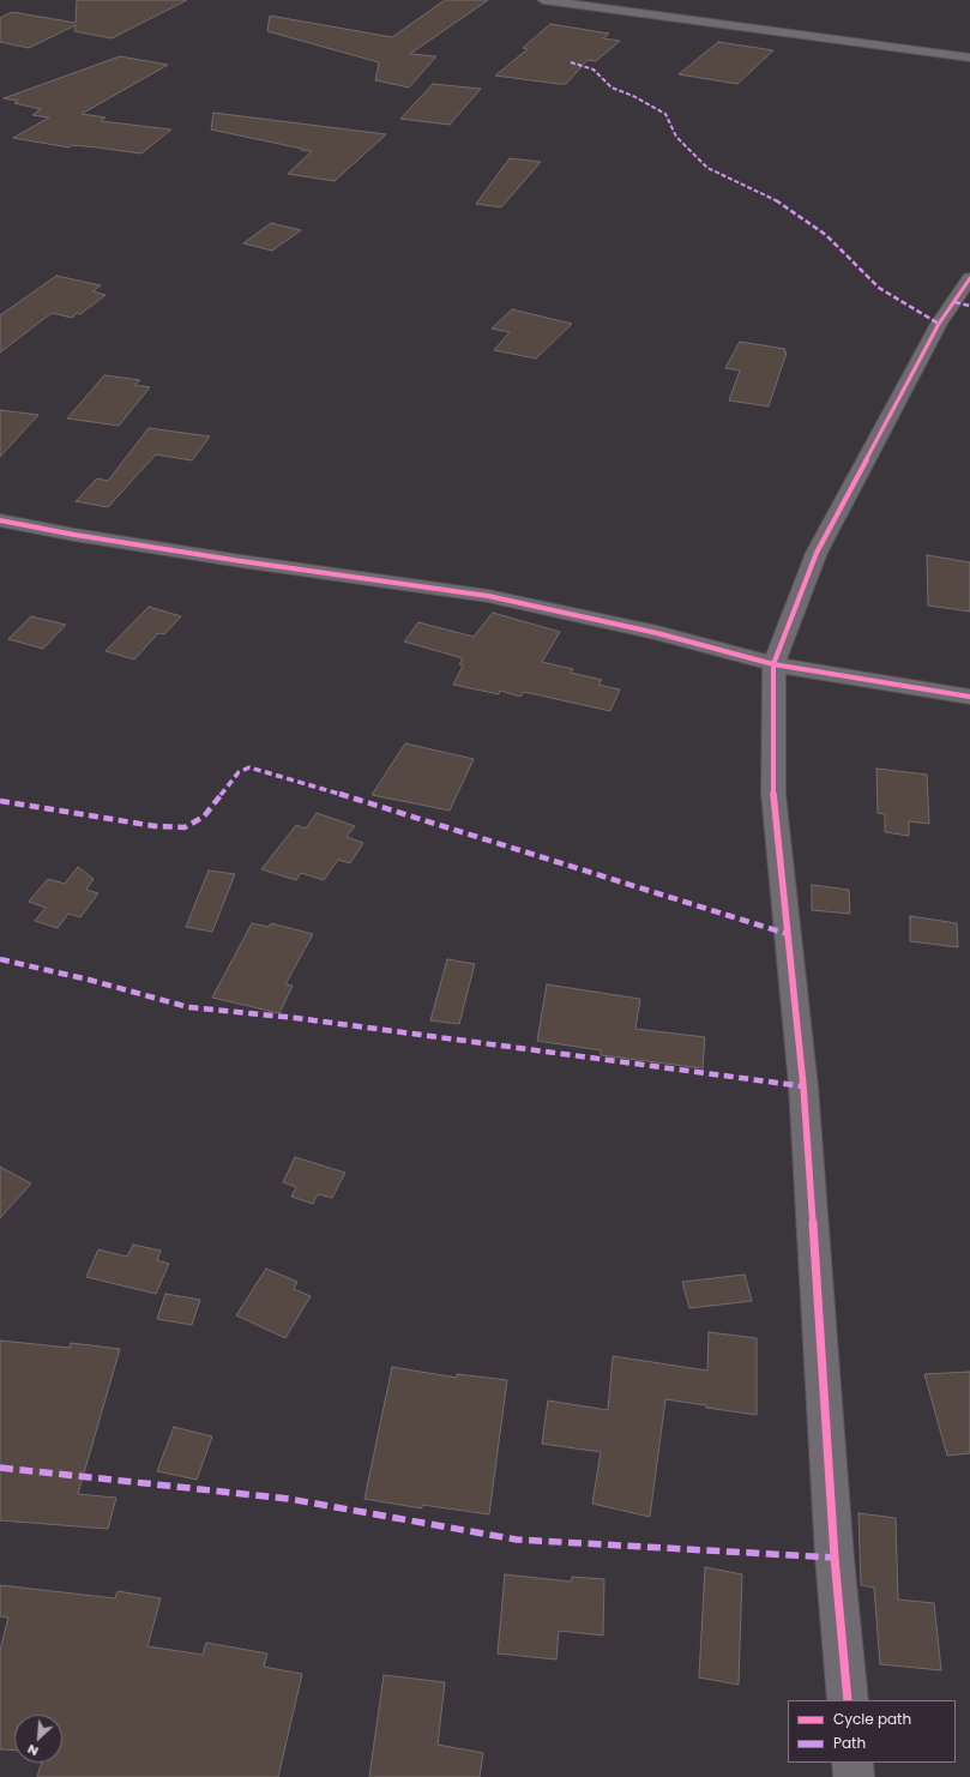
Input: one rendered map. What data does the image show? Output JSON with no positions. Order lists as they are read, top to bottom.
{
  "legend": ["Cycle path", "Path"],
  "north": "bottom left"
}
